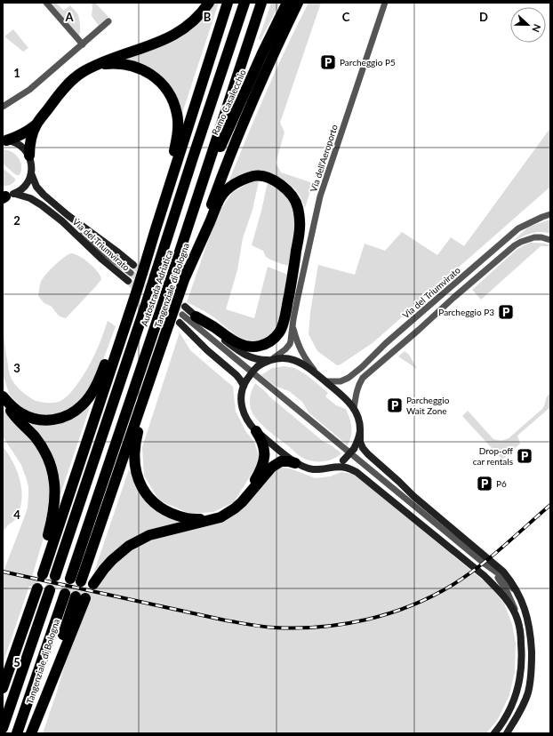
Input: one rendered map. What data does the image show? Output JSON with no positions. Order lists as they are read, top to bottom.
{
  "streets": {
    "highway": ["Ramo Casalecchio", "Tangenziale di Bologna", "Autostrada Adriatica"],
    "main road": ["Via del Triumvirato"],
    "street": ["Via dell'Aeroporto"]
  },
  "crossings": [
    ["Ramo Casalecchio", "Autostrada Adriatica"],
    ["Via dell'Aeroporto", "Via del Triumvirato"]
  ],
  "places": {
    "parking": [
      "Parcheggio P5",
      "Parcheggio P3",
      "Parcheggio Wait Zone",
      "Drop-off car rentals",
      "P6"
    ]
  },
  "north": "right",
  "grid": {
    "columns": [
      "A",
      "B",
      "C",
      "D"
    ],
    "rows": [
      "1",
      "2",
      "3",
      "4",
      "5"
    ]
  }
}
